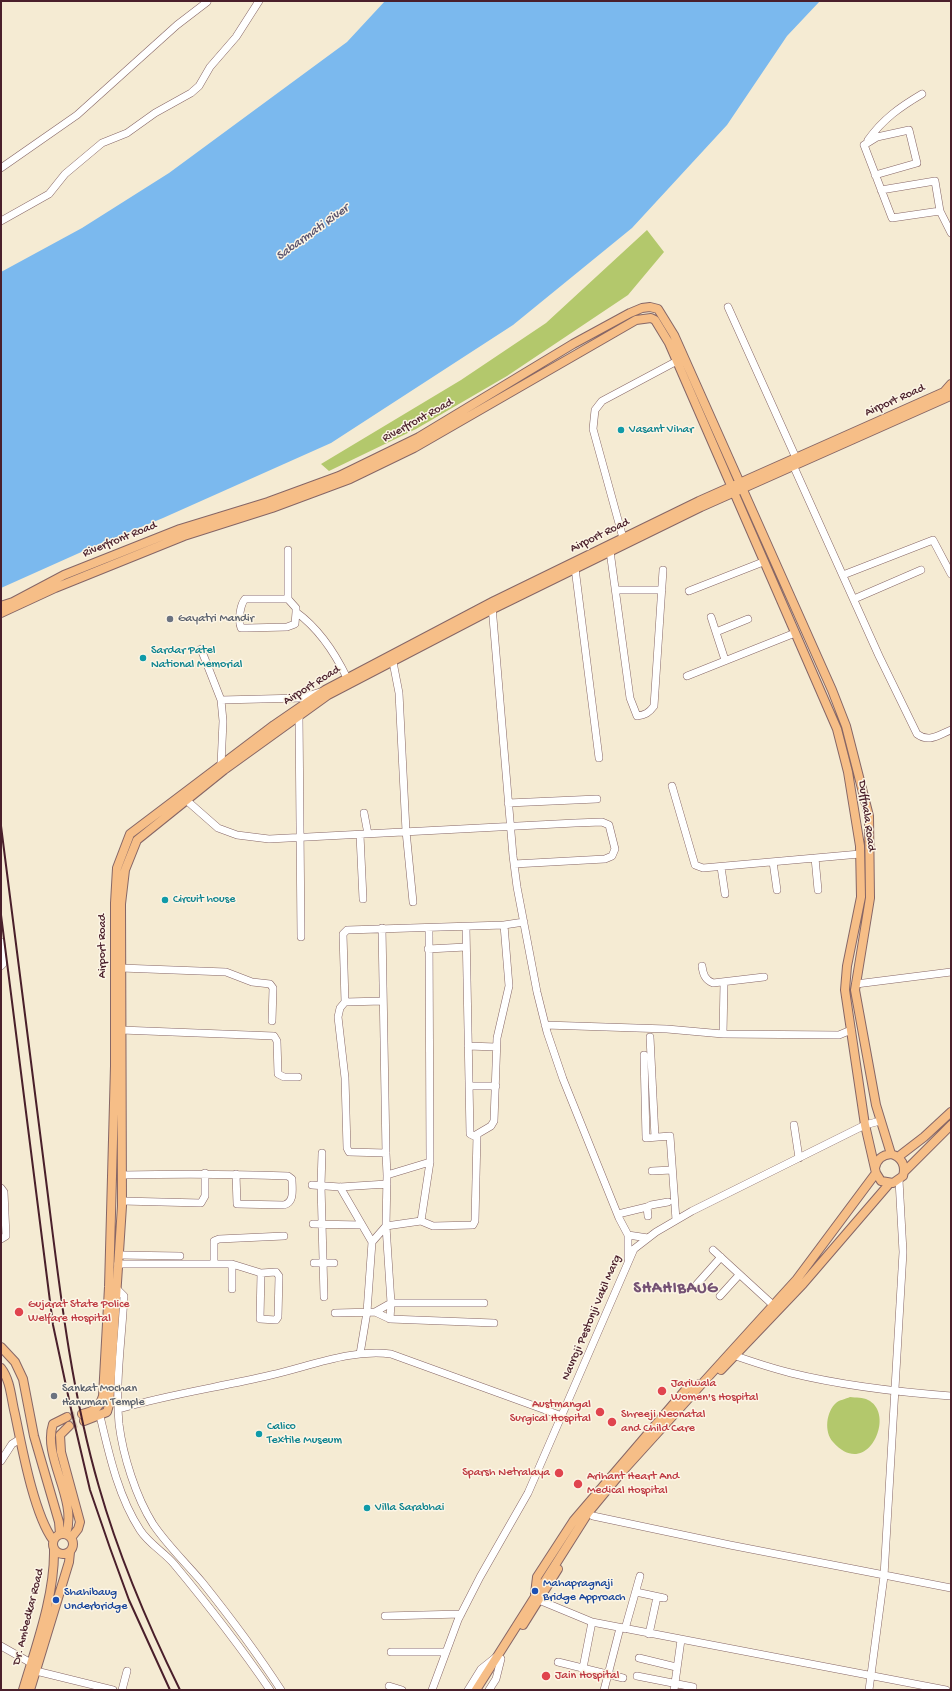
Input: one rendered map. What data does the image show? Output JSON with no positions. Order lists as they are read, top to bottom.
{
  "streets": {
    "main road": [
      "Airport Road",
      "Riverfront Road",
      "Duffnala Road",
      "Dr. Ambedkar Road"
    ],
    "street": ["Navroji Pestonji Vakil Marg"]
  },
  "crossings": [
    ["Airport Road", "Riverfront Road"],
    ["Airport Road", "Duffnala Road"],
    ["Riverfront Road", "Duffnala Road"],
    ["Duffnala Road", "Navroji Pestonji Vakil Marg"]
  ],
  "districts": ["SHAHIBAUG"],
  "water": ["Sabarmati River"],
  "places": [
    "Vasant Vihar",
    "Gayatri Mandir",
    "Sardar Patel National Memorial",
    "Circuit house",
    "Gujarat State Police Welfare Hospital",
    "Jariwala Women's Hospital",
    "Sankat Mochan Hanuman Temple",
    "Austmangal Surgical Hospital",
    "Shreeji Neonatal and Child Care",
    "Calico Textile Museum",
    "Sparsh Netralaya",
    "Arihant Heart And Medical Hospital",
    "Villa Sarabhai",
    "Mahapragnaji Bridge Approach",
    "Shahibaug Underbridge",
    "Jain Hospital"
  ]
}
